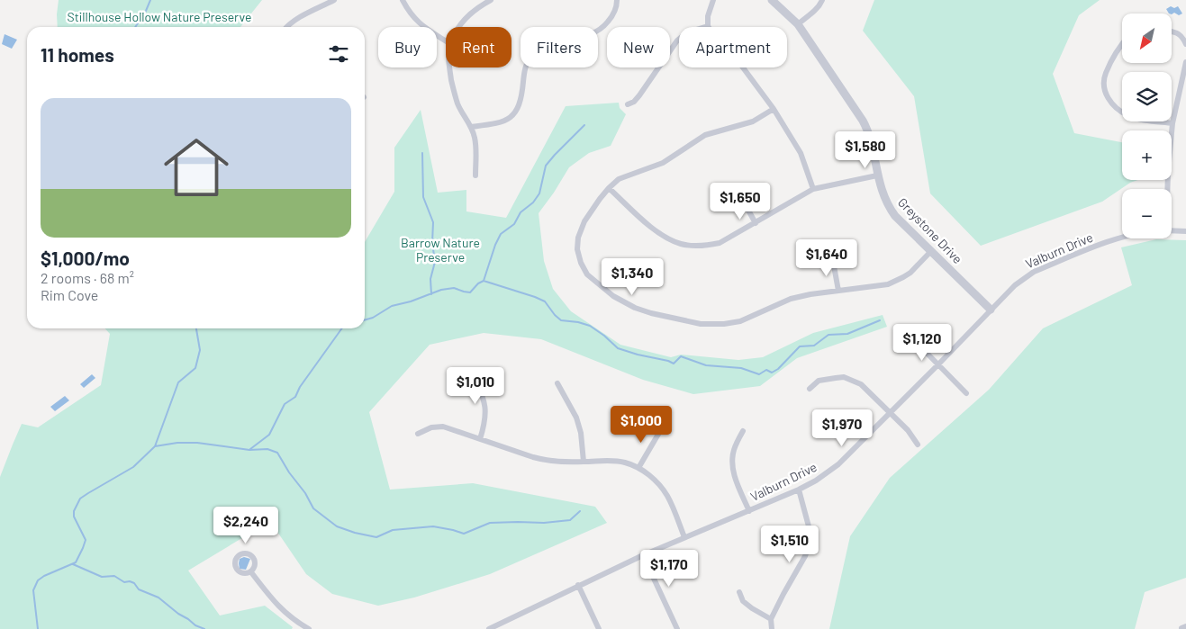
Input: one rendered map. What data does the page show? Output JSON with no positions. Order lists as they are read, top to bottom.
{
  "streets": {
    "street": ["Greystone Drive", "Valburn Drive"]
  },
  "crossings": [
    ["Greystone Drive", "Valburn Drive"]
  ],
  "parks": ["Stillhouse Hollow Nature Preserve", "Barrow Nature Preserve"],
  "north": "bottom left",
  "page": {
    "map_buttons": ["+", "−"],
    "chip": [
      "Buy",
      "Rent",
      "Filters",
      "New",
      "Apartment"
    ],
    "heading": "11 homes",
    "list": [
      {
        "name": "$1,000/mo",
        "note": "2 rooms · 68 m² · Rim Cove"
      }
    ],
    "price": [
      "$1,580",
      "$1,650",
      "$1,640",
      "$1,340",
      "$1,120",
      "$1,010",
      "$1,000",
      "$1,970",
      "$2,240",
      "$1,510",
      "$1,170"
    ]
  }
}
